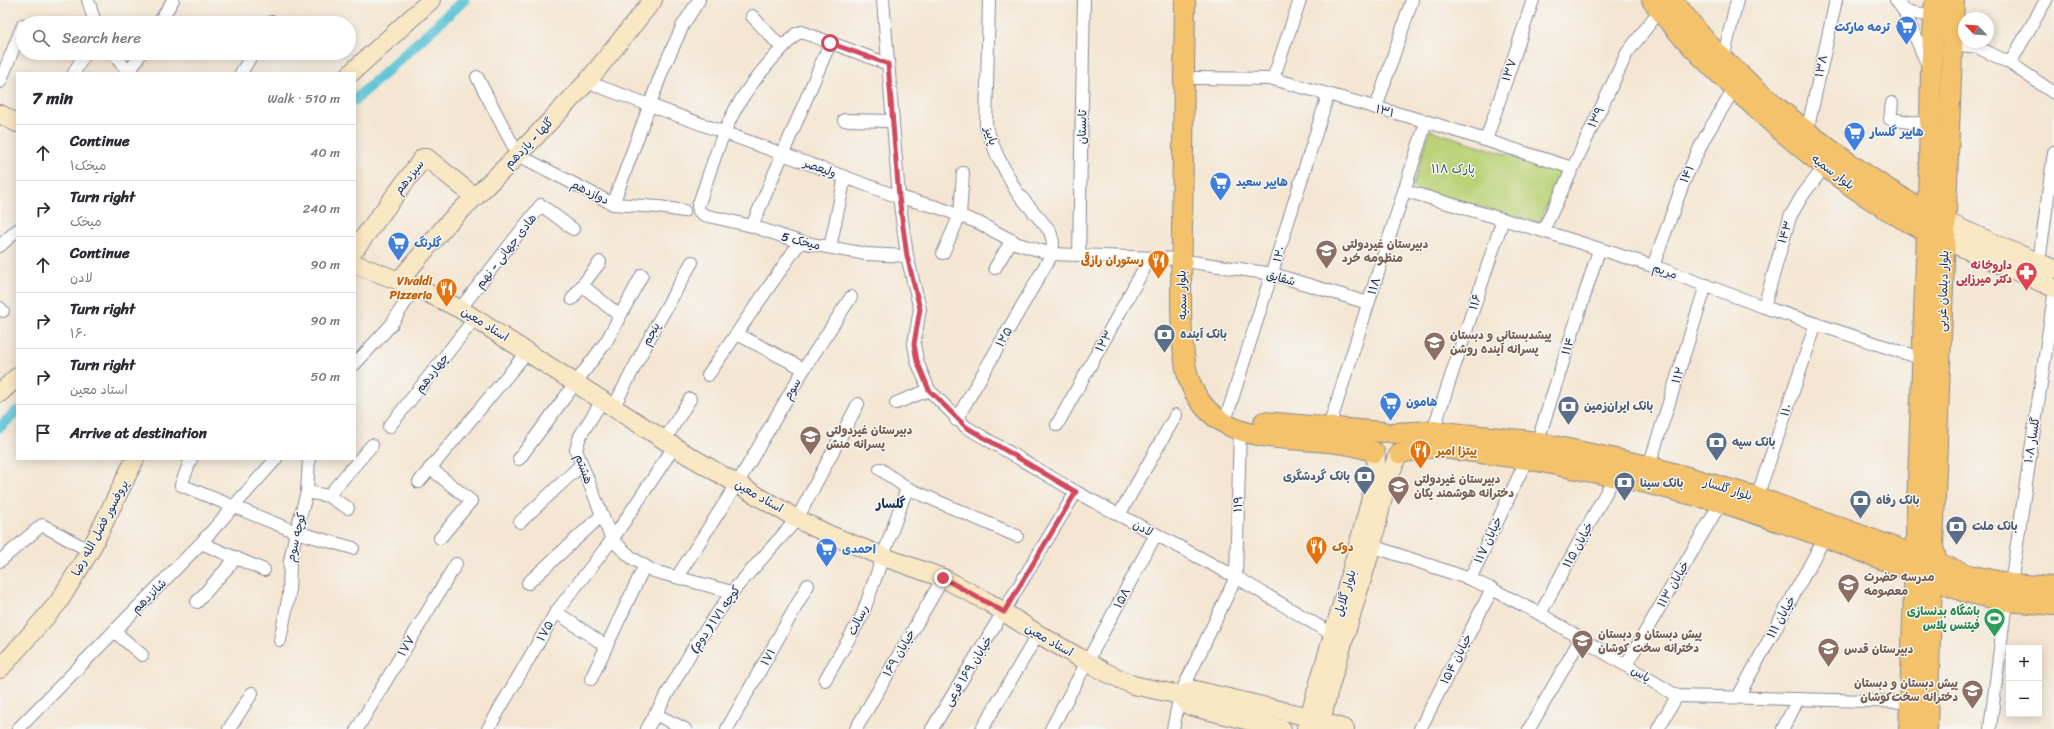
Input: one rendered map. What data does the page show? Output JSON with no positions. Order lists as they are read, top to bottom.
{
  "streets": {
    "main road": [
      "گلها - یازدهم",
      "بلوار سمیه",
      "سیزدهم",
      "بلوار دیلمان غربی",
      "استاد معین",
      "بلوار گلسار",
      "پروفسور فضل الله رضا",
      "بلوار گلایل"
    ],
    "street": [
      "۱۳۸",
      "۱۳۷",
      "۱۳۱",
      "۱۳۹",
      "تابستان",
      "پاییز",
      "ولیعصر",
      "۱۴۱",
      "دوازدهم",
      "۱۴۳",
      "میخک 5",
      "هادی جهانی - نهم",
      "۱۲۰",
      "مریم",
      "شقایق",
      "۱۱۸",
      "۱۱۶",
      "پنجم",
      "۱۲۵",
      "۱۲۳",
      "۱۱۴",
      "چهاردهم",
      "۱۱۲",
      "سوم",
      "۱۱۰",
      "گلسار ۱۰۸",
      "هشتم",
      "۱۱۹",
      "لادن",
      "کوچه سوم",
      "خیابان ۱۱۷",
      "خیابان ۱۱۵",
      "خیابان ۱۱۳",
      "شانزدهم",
      "۱۵۸",
      "خیابان ۱۱۱",
      "کوچه ۱۷۱ ( دوم)",
      "رسالت",
      "۱۷۵",
      "۱۷۷",
      "خیابان ۱۶۹",
      "۱۷۱",
      "خیابان ۱۵۴",
      "خیابان ۱۶۹ فرعی",
      "یاس"
    ]
  },
  "crossings": [
    ["۱۳۸", "بلوار سمیه"],
    ["۱۳۷", "۱۳۱"],
    ["۱۳۱", "۱۳۹"],
    ["۱۳۱", "بلوار سمیه"],
    ["۱۳۱", "۱۲۰"],
    ["۱۳۱", "۱۱۸"],
    ["۱۳۹", "بلوار سمیه"],
    ["۱۳۹", "مریم"],
    ["پاییز", "ولیعصر"],
    ["پاییز", "۱۲۵"],
    ["گلها - یازدهم", "ولیعصر"],
    ["گلها - یازدهم", "سیزدهم"],
    ["گلها - یازدهم", "دوازدهم"],
    ["گلها - یازدهم", "استاد معین"],
    ["ولیعصر", "دوازدهم"],
    ["ولیعصر", "میخک 5"],
    ["ولیعصر", "۱۲۵"],
    ["ولیعصر", "لادن"],
    ["بلوار سمیه", "۱۴۱"],
    ["بلوار سمیه", "۱۴۳"],
    ["بلوار سمیه", "۱۲۰"],
    ["بلوار سمیه", "شقایق"],
    ["بلوار سمیه", "۱۱۸"],
    ["بلوار سمیه", "بلوار دیلمان غربی"],
    ["بلوار سمیه", "بلوار گلسار"],
    ["بلوار سمیه", "۱۱۹"],
    ["بلوار سمیه", "بلوار گلایل"],
    ["۱۴۱", "مریم"],
    ["۱۴۳", "مریم"],
    ["میخک 5", "لادن"],
    ["هادی جهانی - نهم", "استاد معین"],
    ["هادی جهانی - نهم", "چهاردهم"],
    ["۱۲۰", "شقایق"],
    ["مریم", "۱۱۸"],
    ["مریم", "بلوار دیلمان غربی"],
    ["مریم", "۱۱۶"],
    ["مریم", "۱۱۴"],
    ["مریم", "۱۱۲"],
    ["مریم", "۱۱۰"],
    ["شقایق", "۱۱۸"],
    ["بلوار دیلمان غربی", "بلوار گلسار"],
    ["۱۱۶", "بلوار گلسار"],
    ["استاد معین", "پنجم"],
    ["استاد معین", "چهاردهم"],
    ["استاد معین", "سوم"],
    ["استاد معین", "هشتم"],
    ["استاد معین", "بلوار گلایل"],
    ["استاد معین", "۱۵۸"],
    ["استاد معین", "کوچه ۱۷۱ ( دوم)"],
    ["استاد معین", "رسالت"],
    ["استاد معین", "۱۷۵"],
    ["استاد معین", "خیابان ۱۶۹"],
    ["استاد معین", "خیابان ۱۶۹ فرعی"],
    ["پنجم", "هشتم"],
    ["۱۲۵", "لادن"],
    ["۱۱۴", "بلوار گلسار"],
    ["۱۱۴", "خیابان ۱۱۷"],
    ["۱۱۲", "بلوار گلسار"],
    ["۱۱۰", "بلوار گلسار"],
    ["گلسار ۱۰۸", "بلوار گلسار"],
    ["هشتم", "۱۷۵"],
    ["بلوار گلسار", "خیابان ۱۱۷"],
    ["بلوار گلسار", "خیابان ۱۱۵"],
    ["بلوار گلسار", "خیابان ۱۱۳"],
    ["بلوار گلسار", "بلوار گلایل"],
    ["بلوار گلسار", "خیابان ۱۱۱"],
    ["۱۱۹", "لادن"],
    ["لادن", "بلوار گلایل"],
    ["لادن", "۱۵۸"],
    ["لادن", "خیابان ۱۶۹ فرعی"],
    ["خیابان ۱۱۷", "یاس"],
    ["خیابان ۱۱۵", "یاس"],
    ["خیابان ۱۱۳", "یاس"],
    ["بلوار گلایل", "یاس"],
    ["خیابان ۱۵۴", "یاس"]
  ],
  "districts": ["گلسار"],
  "parks": ["پارک ۱۱۸"],
  "places": {
    "supermarket": [
      "ترمه مارکت",
      "هایپر گلسار",
      "هایپر سعید",
      "گلرنگ",
      "هامون",
      "احمدی"
    ],
    "school or university": [
      "دبیرستان غیردولتی منظومه خرد",
      "پیشدبستانی و دبستان پسرانه آینده روشن",
      "دبیرستان غیردولتی پسرانه منش",
      "دبیرستان غیردولتی دخترانه هوشمند یکان",
      "مدرسه حضرت معصومه",
      "پیش دبستان و دبستان دخترانه سخت کوشان",
      "دبیرستان قدس",
      "پیش دبستان و دبستان دخترانه سخت‌کوشان"
    ],
    "restaurant": [
      "رستوران رازقی",
      "Vivaldi Pizzeria",
      "پیتزا امیر",
      "دوک"
    ],
    "pharmacy": ["داروخانه دکتر میرزایی"],
    "bank": [
      "بانک آینده",
      "بانک ایران‌زمین",
      "بانک سپه",
      "بانک گردشگری",
      "بانک سینا",
      "بانک رفاه",
      "بانک ملت"
    ],
    "sports": ["باشگاه بدنسازی فیتنس پلاس"]
  },
  "north": "top left",
  "page": {
    "search": "Search here",
    "heading": ["7 min", "Walk · 510 m"],
    "list": [
      ["Continue", "میخک۱", "40 m"],
      ["Turn right", "میخک", "240 m"],
      ["Continue", "لادن", "90 m"],
      ["Turn right", "۱۶۰", "90 m"],
      ["Turn right", "استاد معین", "50 m"],
      "Arrive at destination"
    ],
    "map_buttons": ["+", "−"]
  }
}
